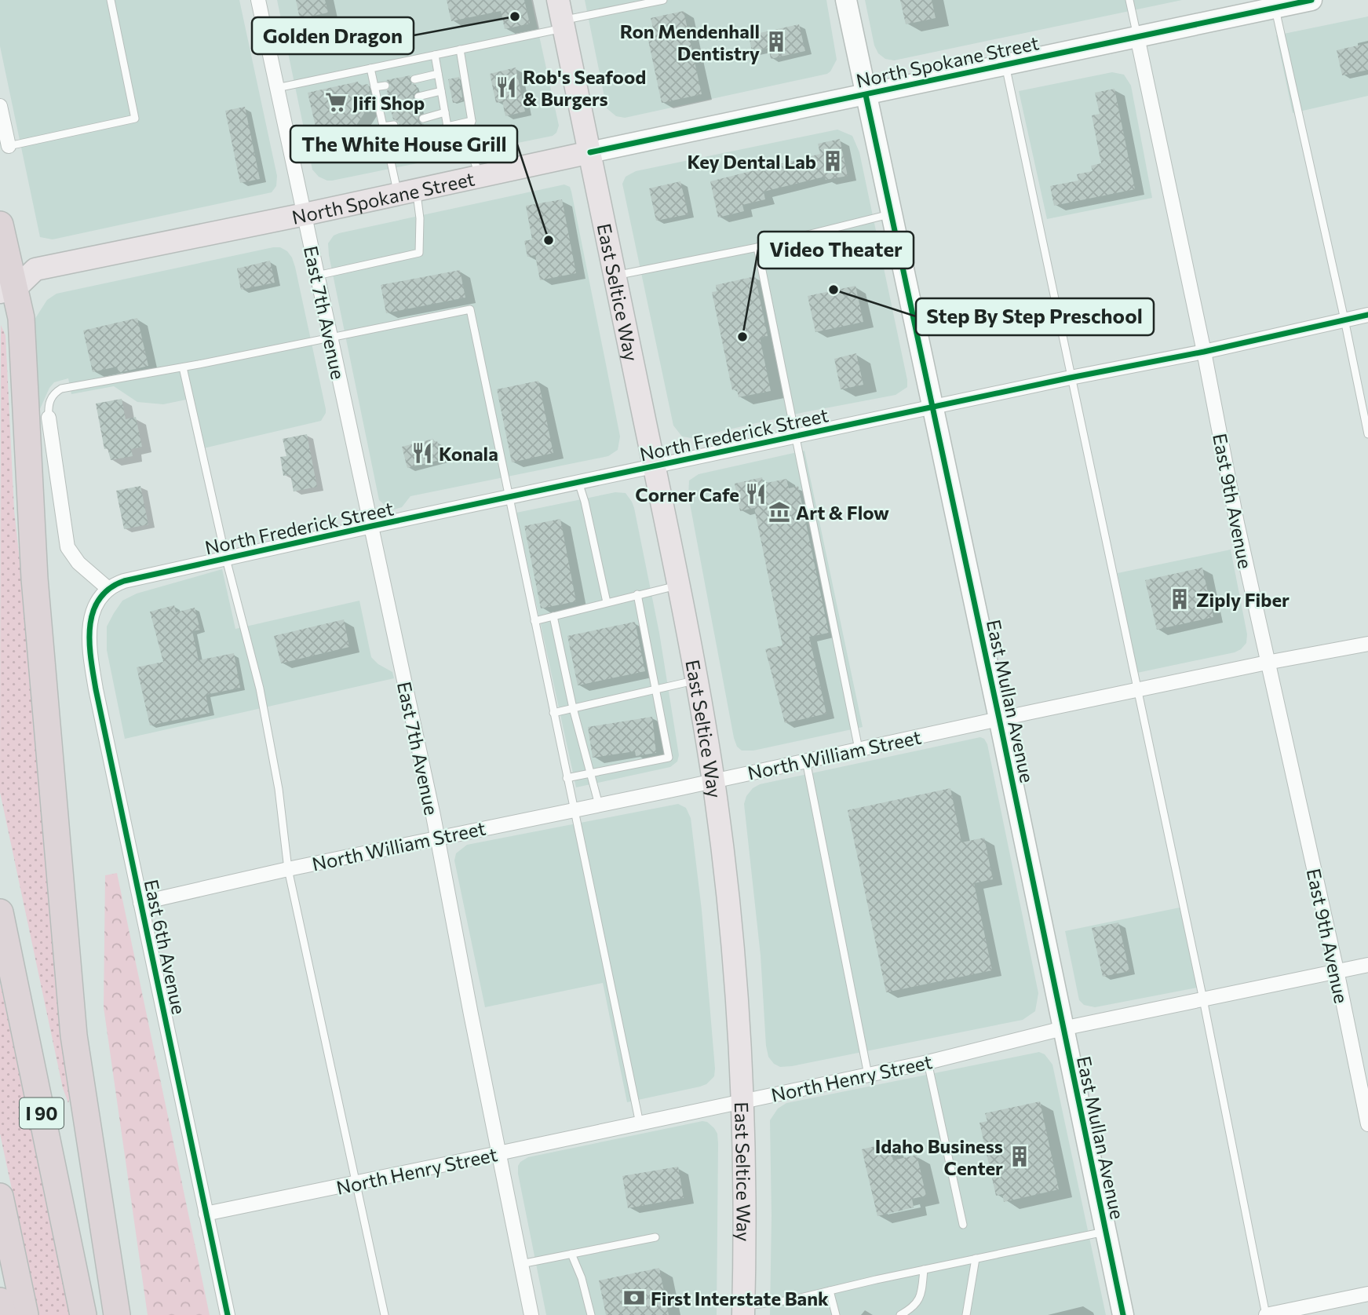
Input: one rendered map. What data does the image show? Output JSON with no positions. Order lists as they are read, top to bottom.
{
  "streets": {
    "highway": ["I 90"],
    "main road": ["North Spokane Street", "East Seltice Way"],
    "street": [
      "East 7th Avenue",
      "North Frederick Street",
      "East 9th Avenue",
      "East Mullan Avenue",
      "North William Street",
      "East 6th Avenue",
      "North Henry Street"
    ]
  },
  "crossings": [
    ["North Spokane Street", "East Seltice Way"],
    ["North Spokane Street", "East 7th Avenue"],
    ["North Spokane Street", "East 9th Avenue"],
    ["North Spokane Street", "East Mullan Avenue"],
    ["East Seltice Way", "North Frederick Street"],
    ["East Seltice Way", "North William Street"],
    ["East Seltice Way", "North Henry Street"],
    ["East 7th Avenue", "North Frederick Street"],
    ["East 7th Avenue", "North William Street"],
    ["East 7th Avenue", "North Henry Street"],
    ["North Frederick Street", "East 9th Avenue"],
    ["North Frederick Street", "East Mullan Avenue"],
    ["North Frederick Street", "East 6th Avenue"],
    ["East 9th Avenue", "North William Street"],
    ["East 9th Avenue", "North Henry Street"],
    ["East Mullan Avenue", "North William Street"],
    ["East Mullan Avenue", "North Henry Street"],
    ["North William Street", "East 6th Avenue"],
    ["East 6th Avenue", "North Henry Street"]
  ],
  "places": {
    "other": [
      "Golden Dragon",
      "The White House Grill",
      "Step By Step Preschool",
      "Video Theater"
    ],
    "building": [
      "Ron Mendenhall Dentistry",
      "Key Dental Lab",
      "Ziply Fiber",
      "Idaho Business Center"
    ],
    "restaurant": ["Rob's Seafood & Burgers", "Konala", "Corner Cafe"],
    "supermarket": ["Jifi Shop"],
    "museum": ["Art & Flow"],
    "bank": ["First Interstate Bank"]
  }
}
